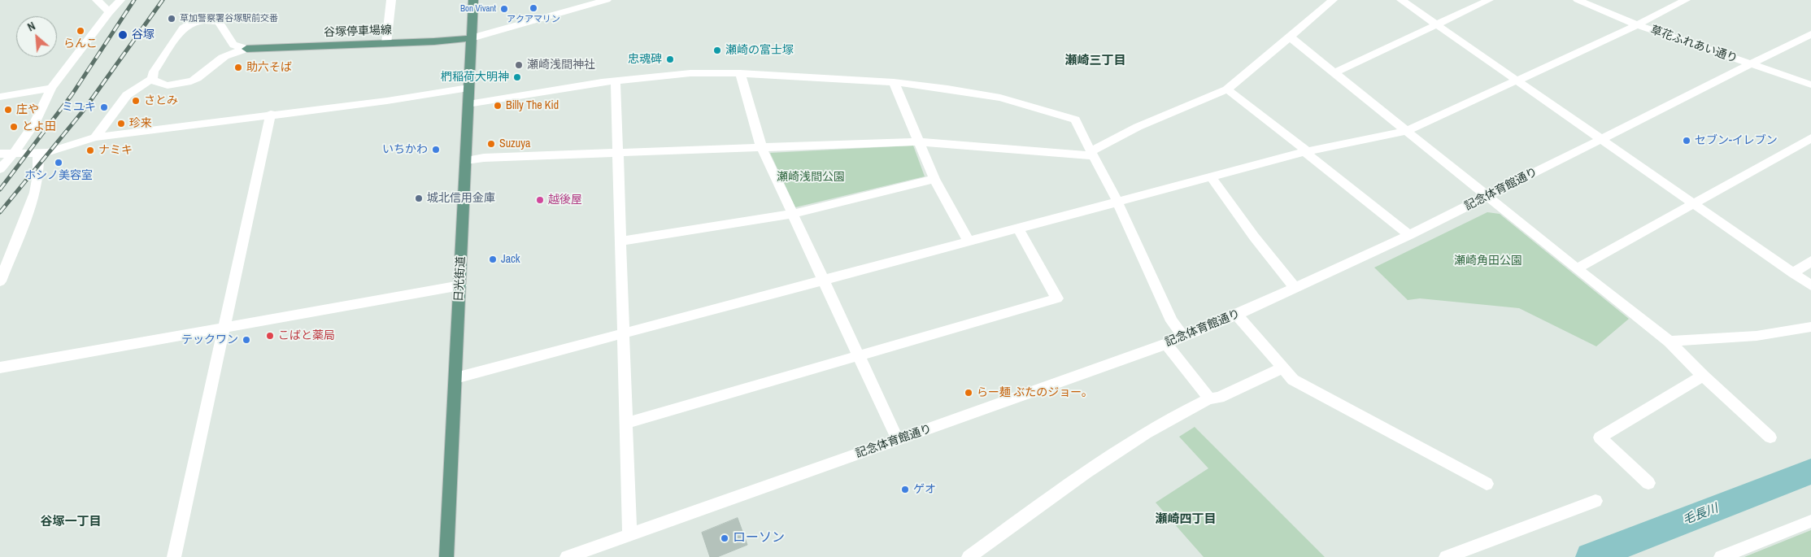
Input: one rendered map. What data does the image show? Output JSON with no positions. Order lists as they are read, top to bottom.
{
  "streets": {
    "main road": ["谷塚停車場線", "日光街道"],
    "street": ["草花ふれあい通り", "記念体育館通り"]
  },
  "crossings": [
    ["谷塚停車場線", "日光街道"],
    ["草花ふれあい通り", "記念体育館通り"]
  ],
  "districts": ["瀬崎三丁目", "瀬崎四丁目", "谷塚一丁目"],
  "water": ["毛長川"],
  "parks": ["瀬崎浅間公園", "瀬崎角田公園"],
  "places": [
    "アクアマリン",
    "Bon Vivant",
    "草加警察署谷塚駅前交番",
    "らんこ",
    "谷塚",
    "瀬崎の富士塚",
    "忠魂碑",
    "瀬崎浅間神社",
    "助六そば",
    "椚稲荷大明神",
    "さとみ",
    "Billy The Kid",
    "ミユキ",
    "庄や",
    "珍来",
    "とよ田",
    "セブン-イレブン",
    "Suzuya",
    "いちかわ",
    "ナミキ",
    "ホシノ美容室",
    "城北信用金庫",
    "越後屋",
    "Jack",
    "こばと薬局",
    "テックワン",
    "らー麺 ぶたのジョー。",
    "ゲオ",
    "ローソン"
  ],
  "north": "top left"
}
